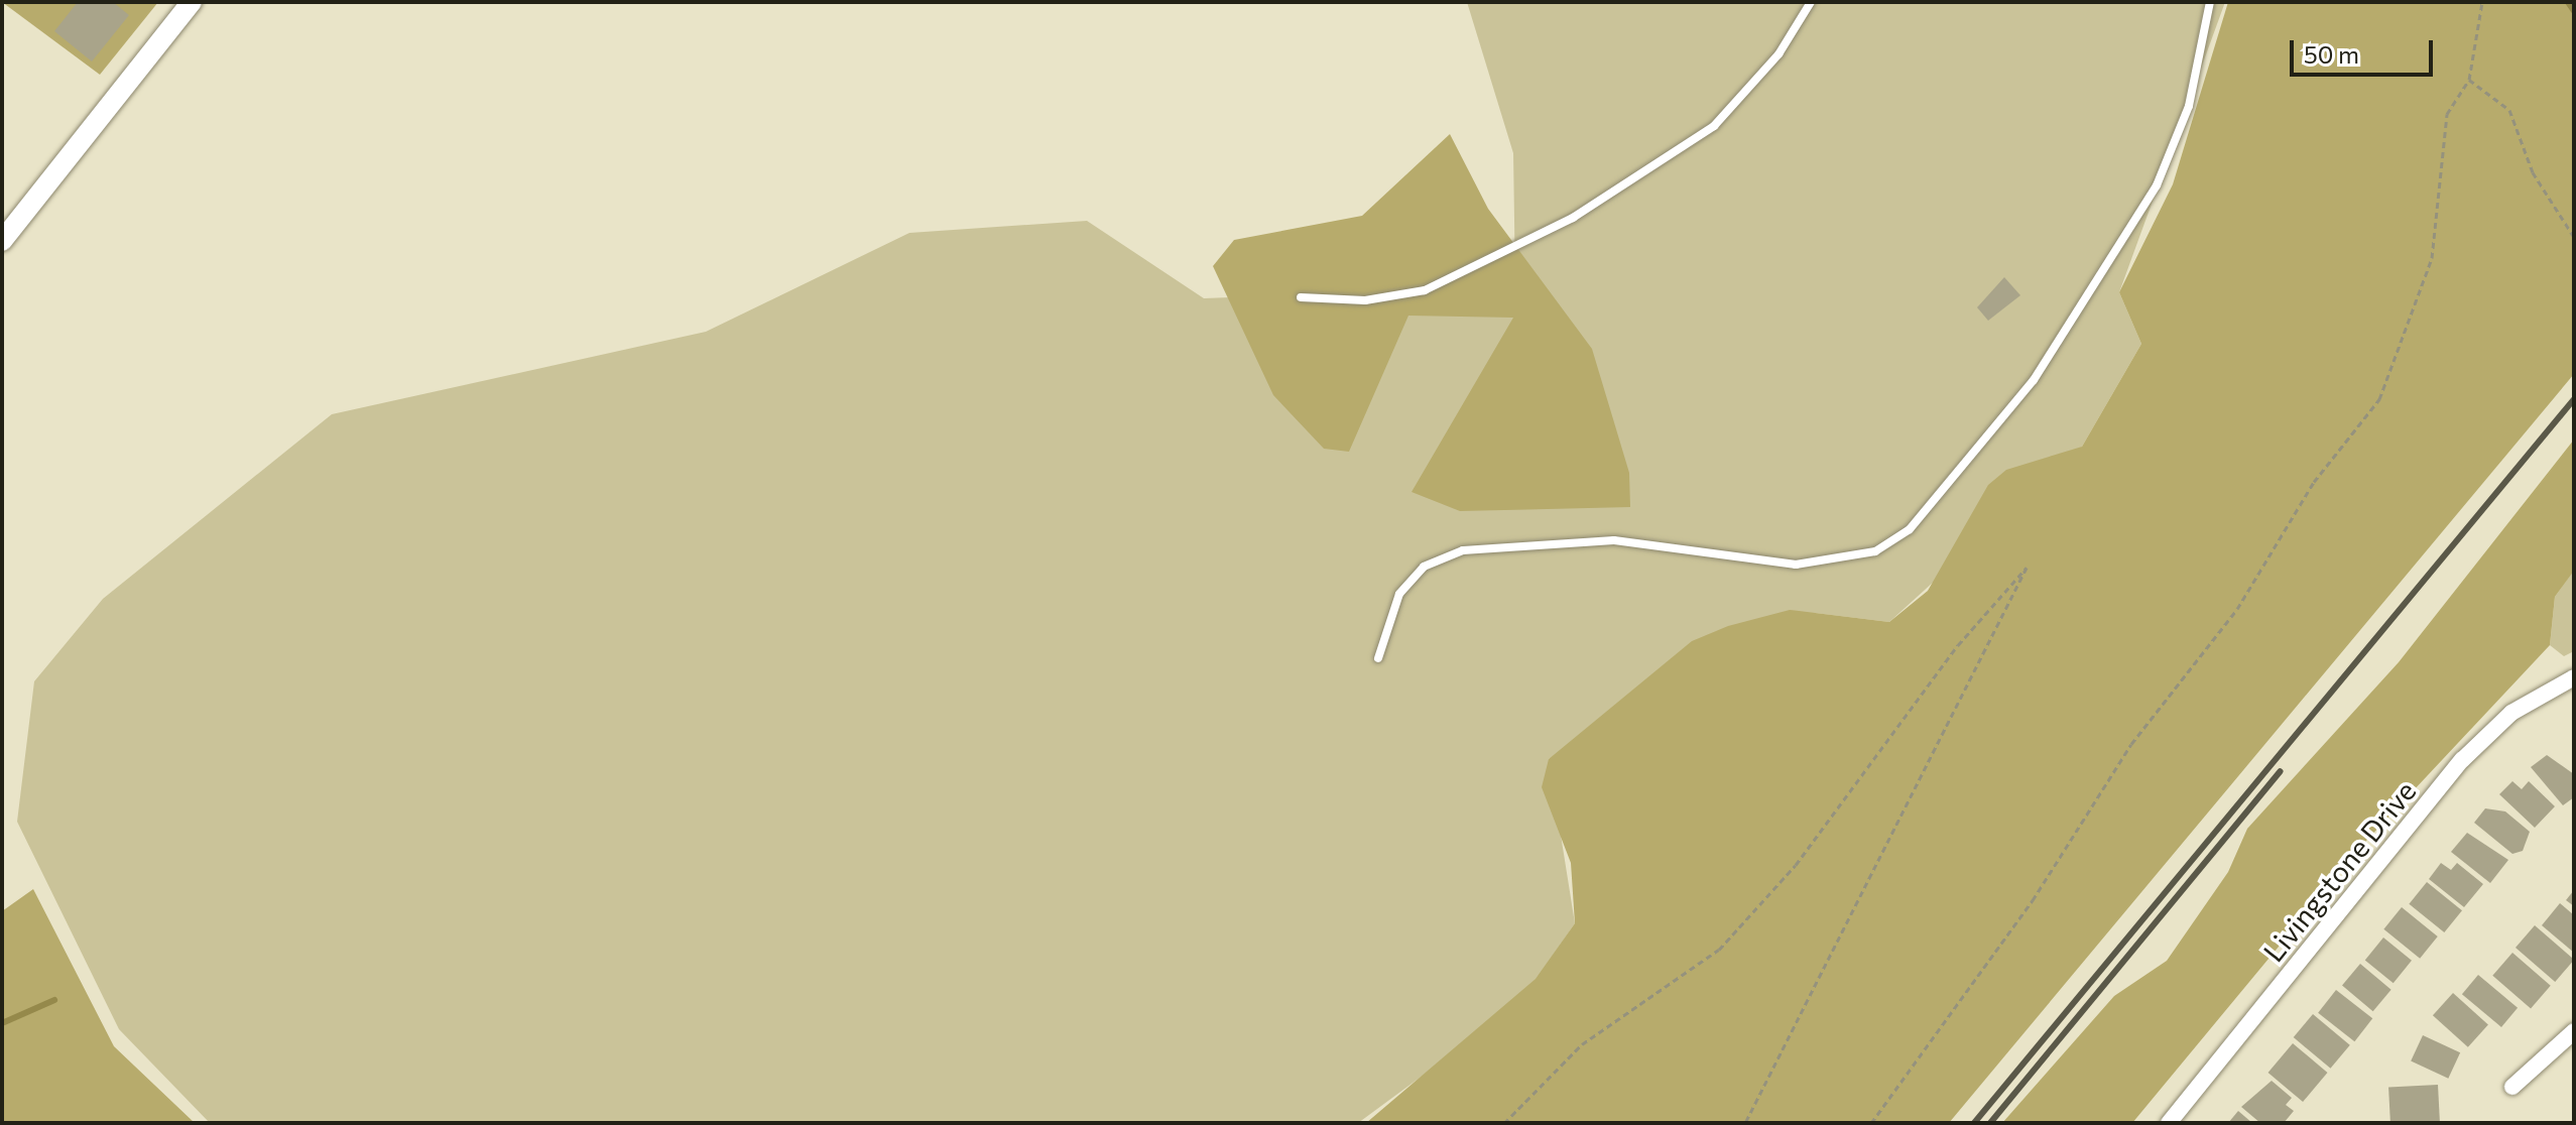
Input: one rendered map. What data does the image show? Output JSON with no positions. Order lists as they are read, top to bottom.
{
  "streets": {
    "street": ["Livingstone Drive"]
  },
  "scale_bar": "50 m"
}
